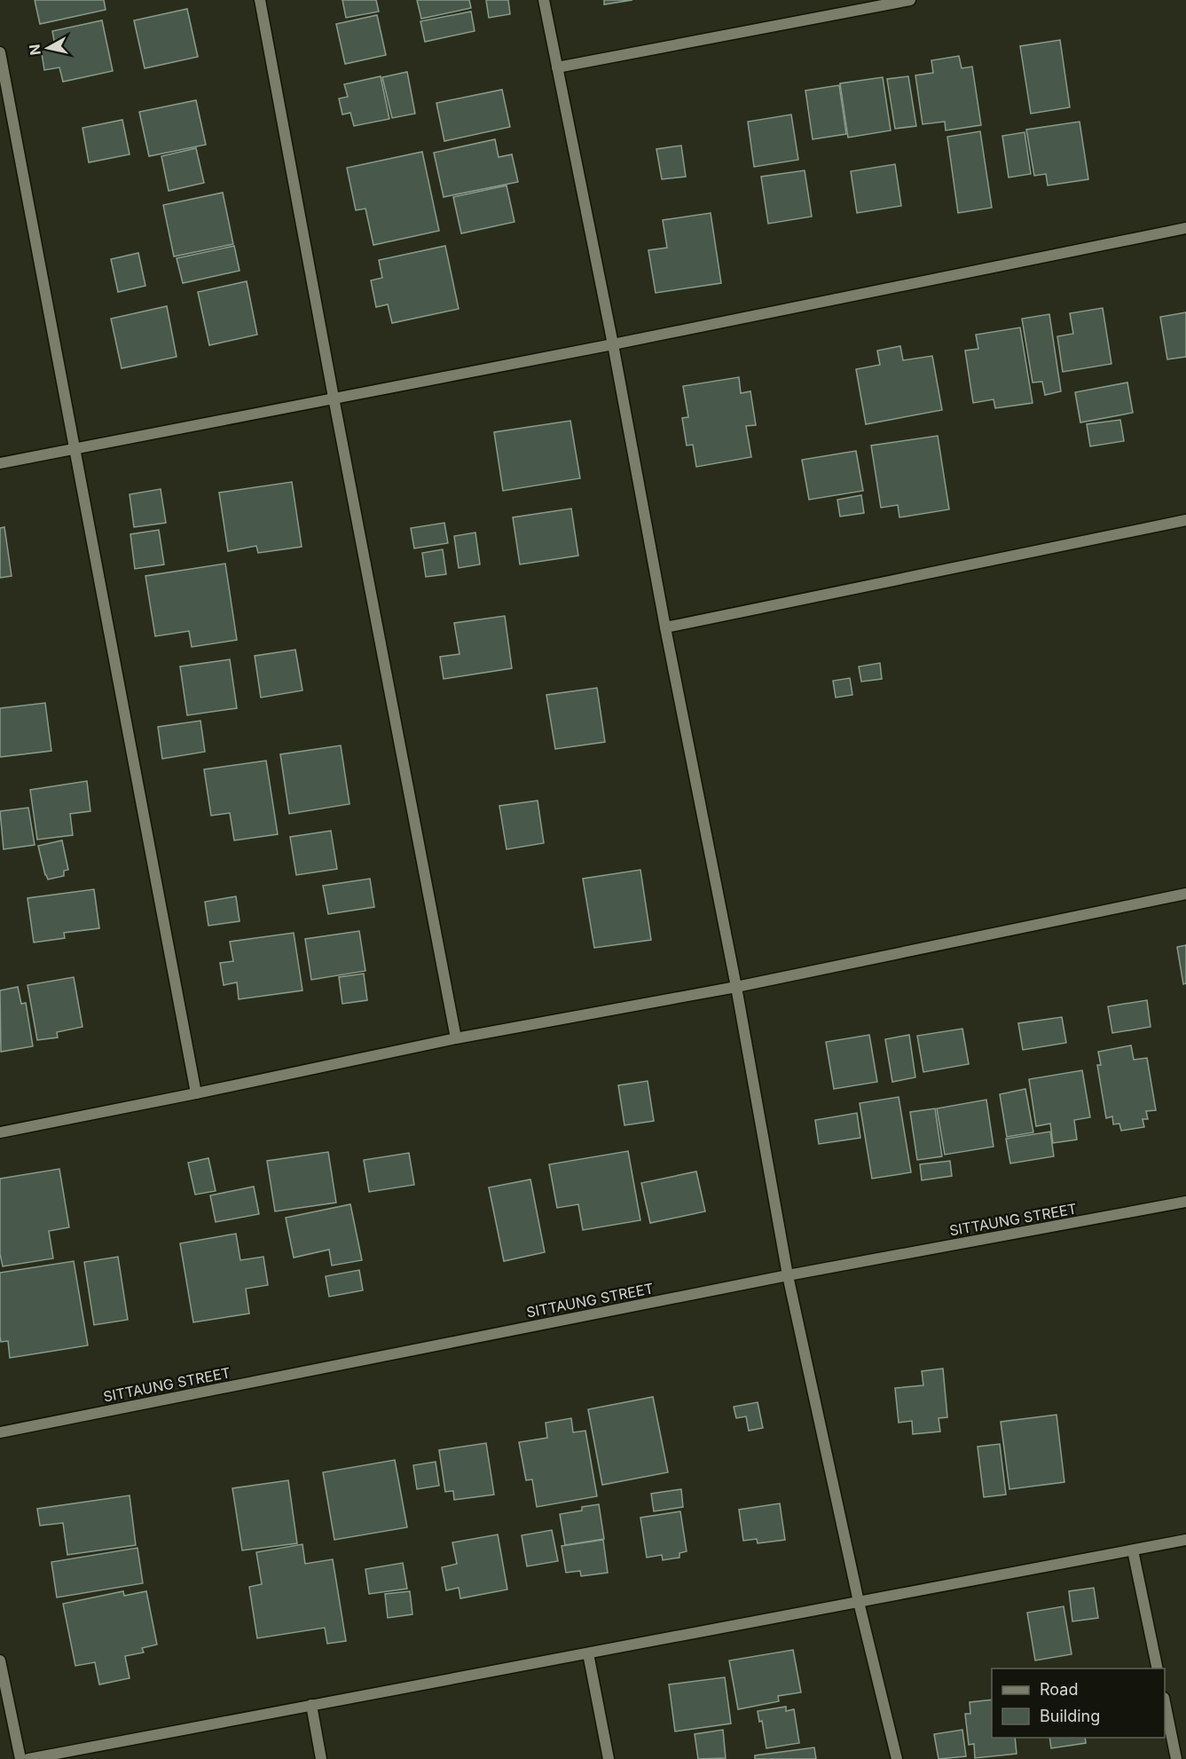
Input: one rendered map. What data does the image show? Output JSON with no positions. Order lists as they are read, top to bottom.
{
  "streets": {
    "street": ["SITTAUNG STREET"]
  },
  "legend": ["Road", "Building"],
  "north": "left"
}
